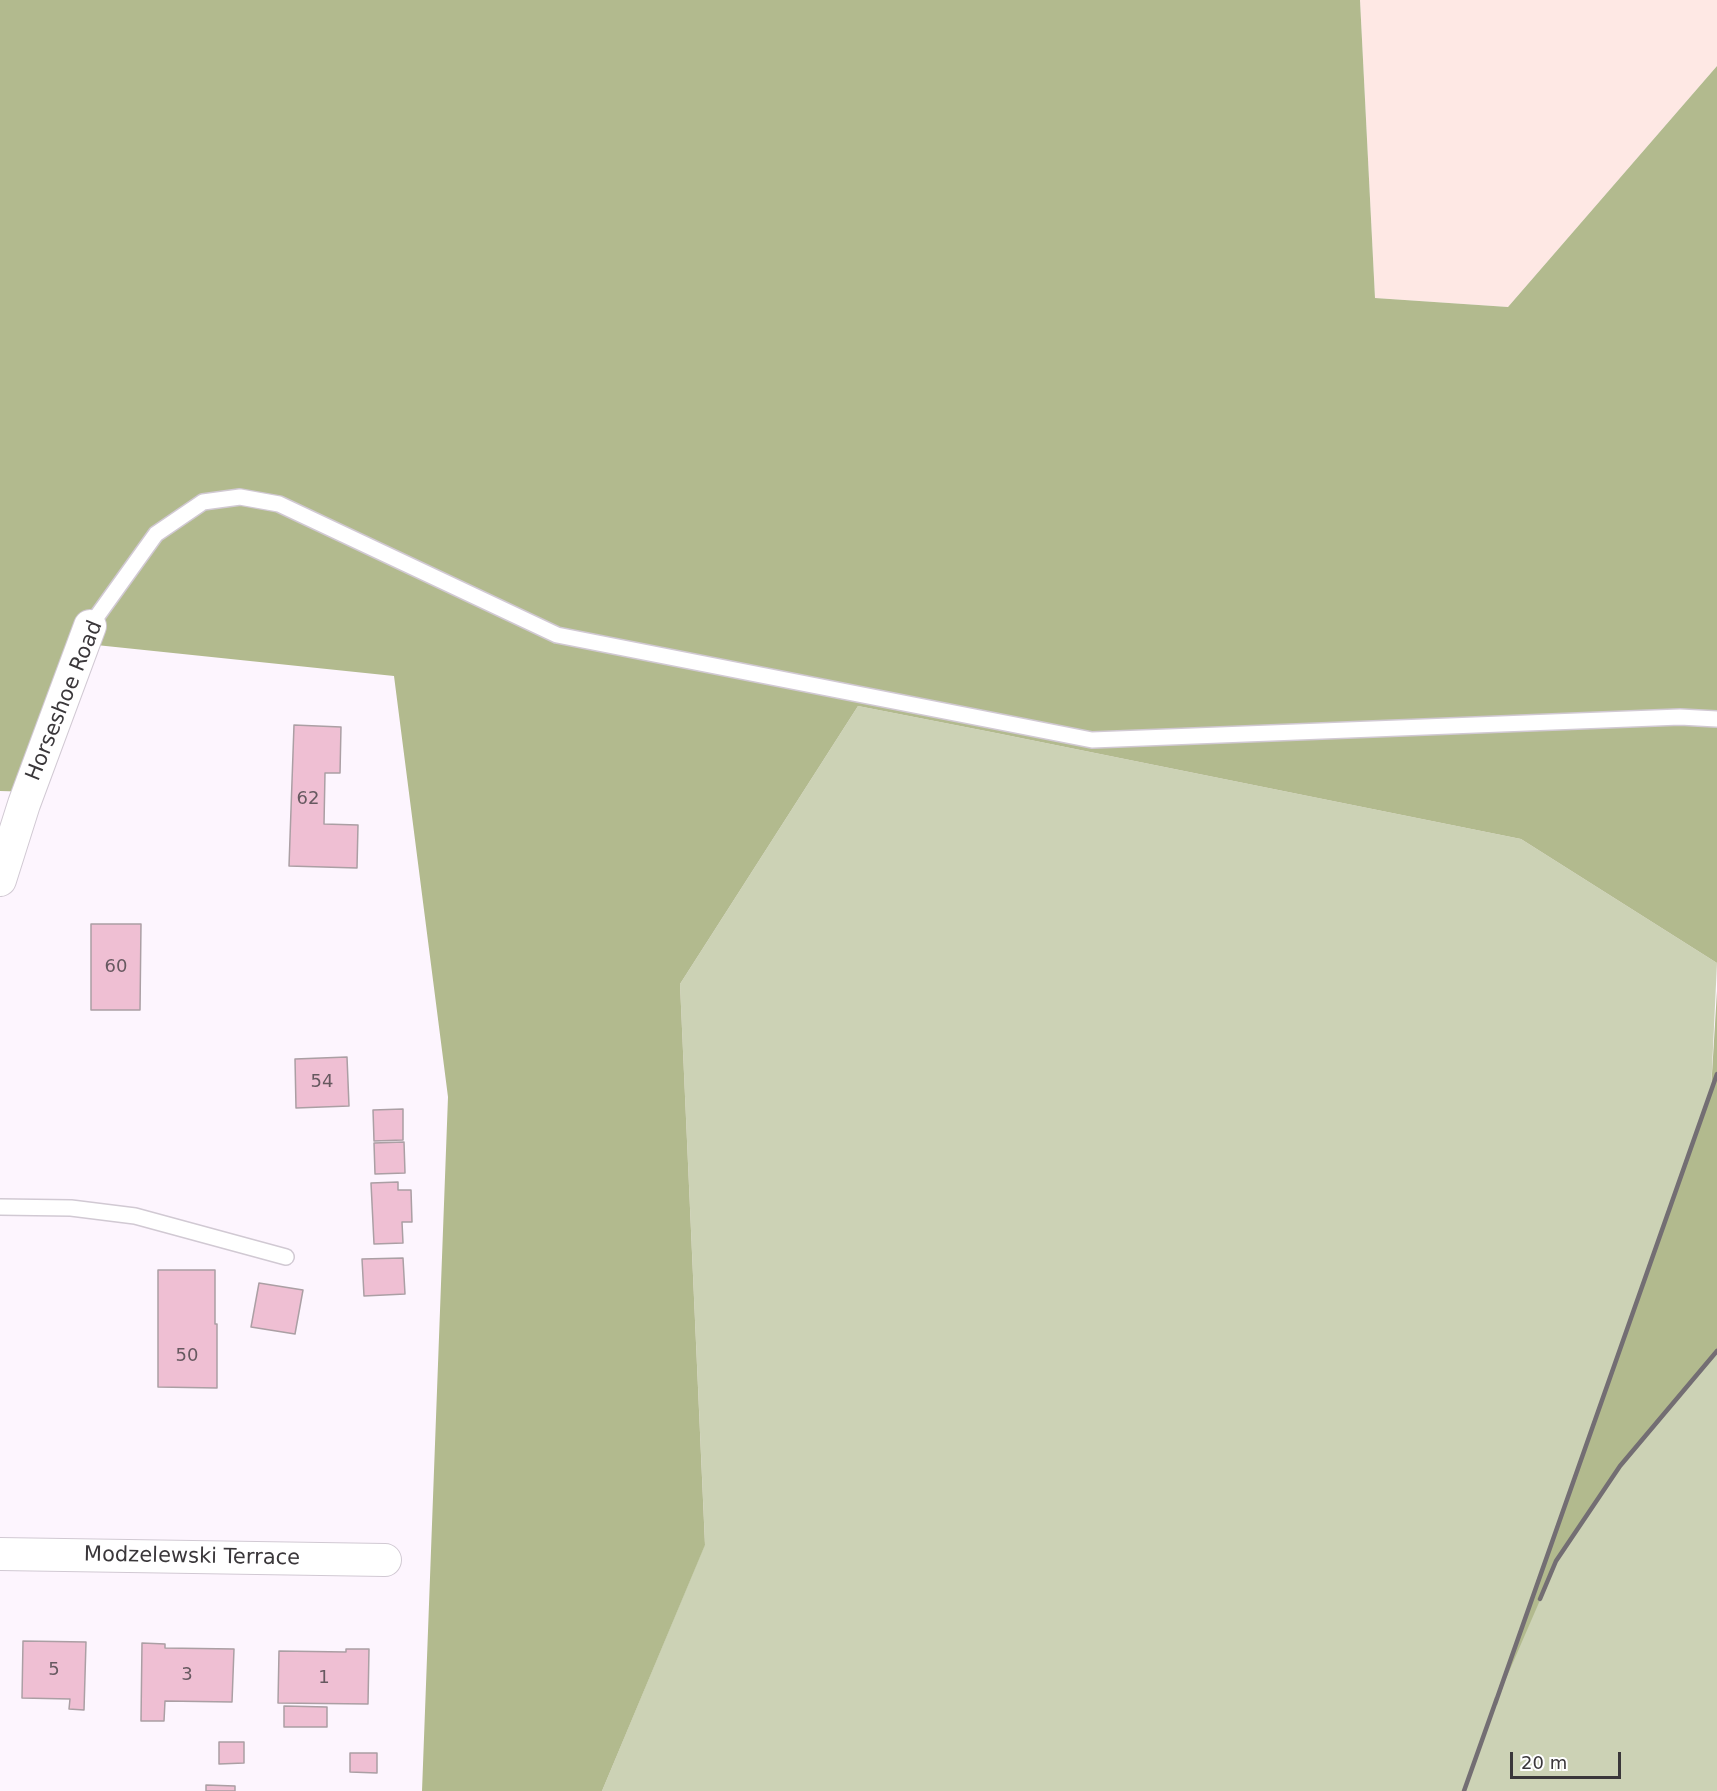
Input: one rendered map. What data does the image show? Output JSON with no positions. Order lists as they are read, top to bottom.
{
  "streets": {
    "street": ["Horseshoe Road", "Modzelewski Terrace"]
  },
  "house_numbers": [
    "62",
    "60",
    "54",
    "50",
    "5",
    "3",
    "1"
  ],
  "scale_bar": "20 m"
}
